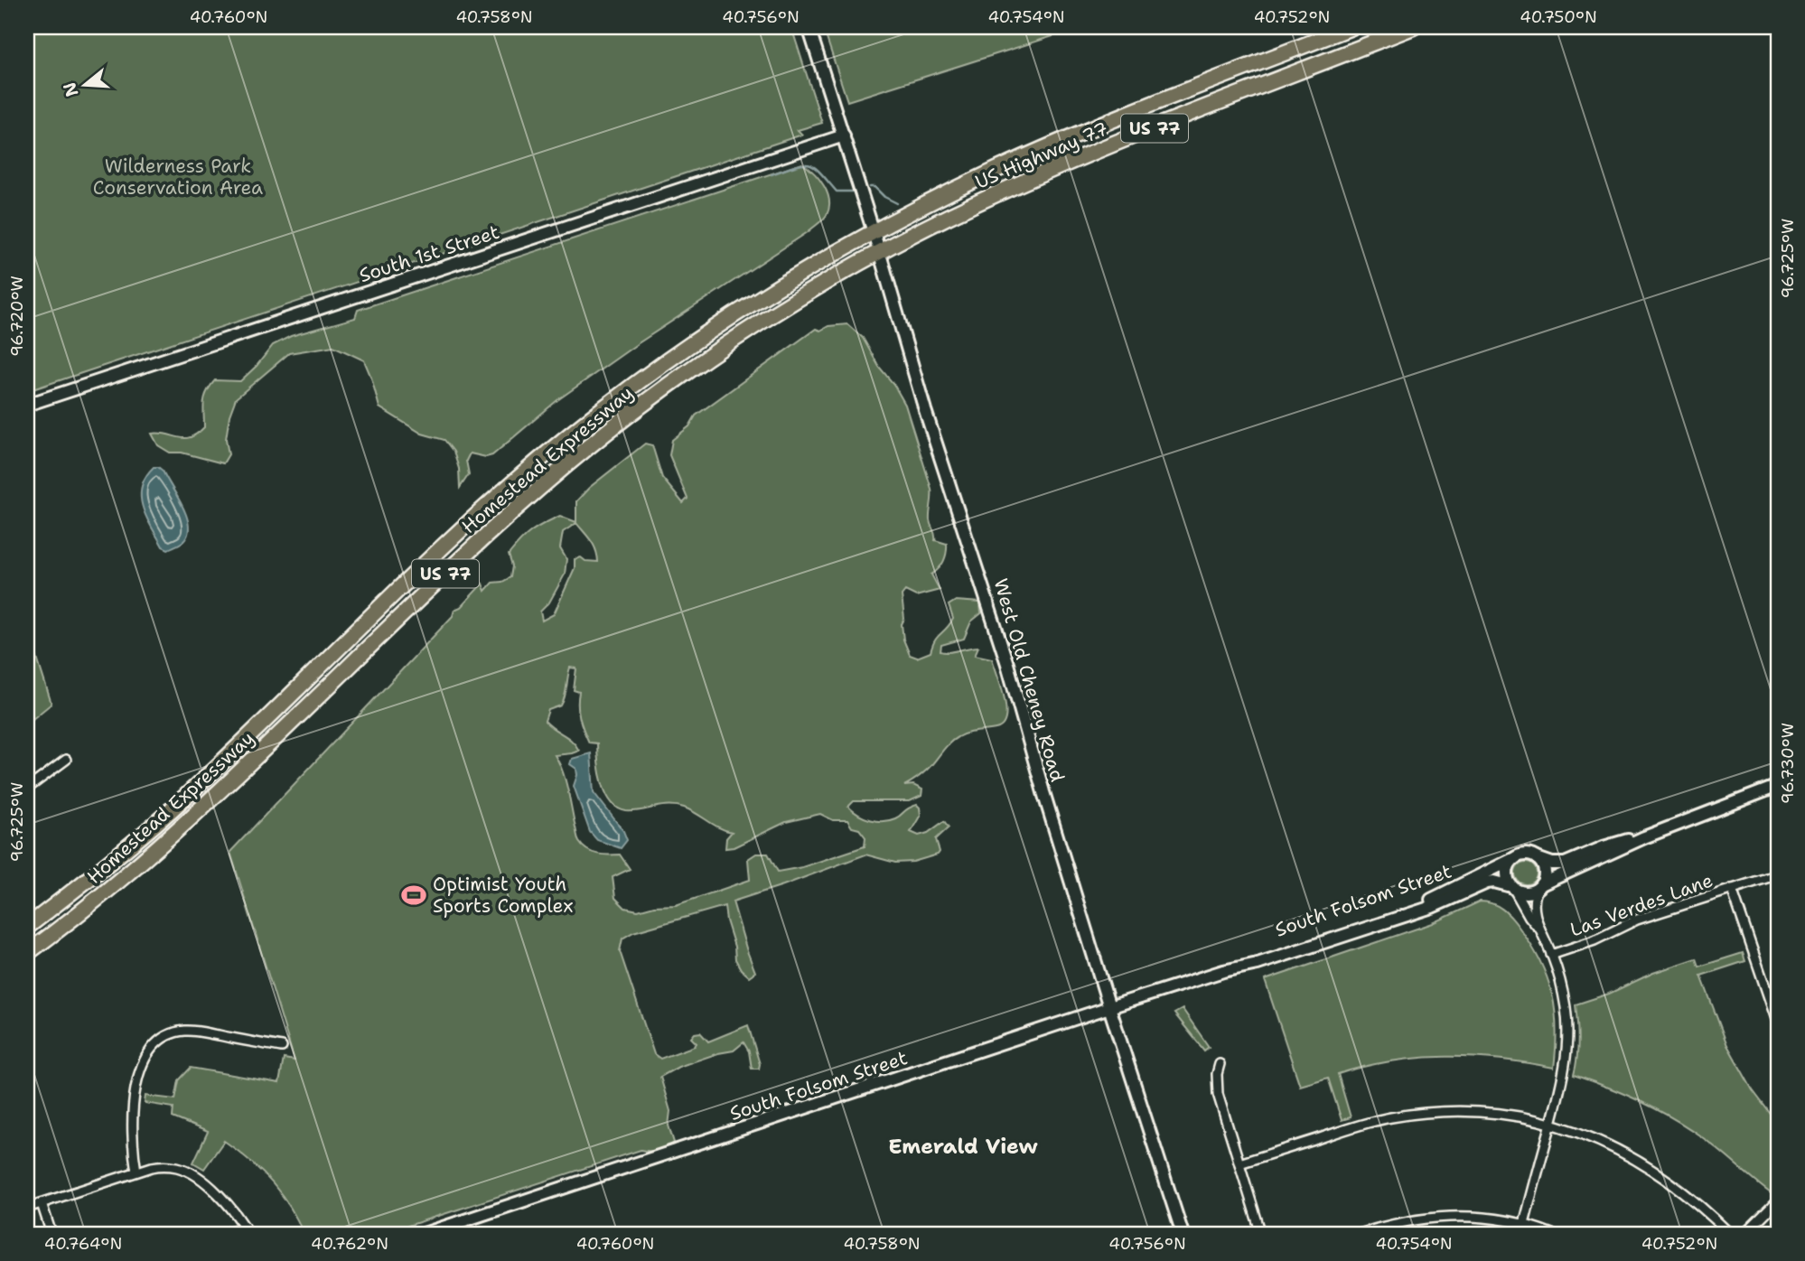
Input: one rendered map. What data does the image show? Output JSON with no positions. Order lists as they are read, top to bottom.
{
  "streets": {
    "highway": ["US 77", "US Highway 77", "Homestead Expressway"],
    "street": [
      "South 1st Street",
      "West Old Cheney Road",
      "South Folsom Street",
      "Las Verdes Lane"
    ]
  },
  "crossings": [
    ["US Highway 77", "Homestead Expressway"],
    ["South 1st Street", "West Old Cheney Road"],
    ["Homestead Expressway", "West Old Cheney Road"],
    ["West Old Cheney Road", "South Folsom Street"]
  ],
  "districts": ["Emerald View"],
  "parks": ["Wilderness Park Conservation Area"],
  "places": {
    "sports": ["Optimist Youth Sports Complex"]
  },
  "north": "left",
  "coordinates": [
    "40.760°N",
    "40.758°N",
    "40.756°N",
    "40.754°N",
    "40.752°N",
    "40.750°N",
    "96.725°W",
    "96.720°W",
    "96.730°W",
    "40.764°N",
    "40.762°N"
  ]
}
